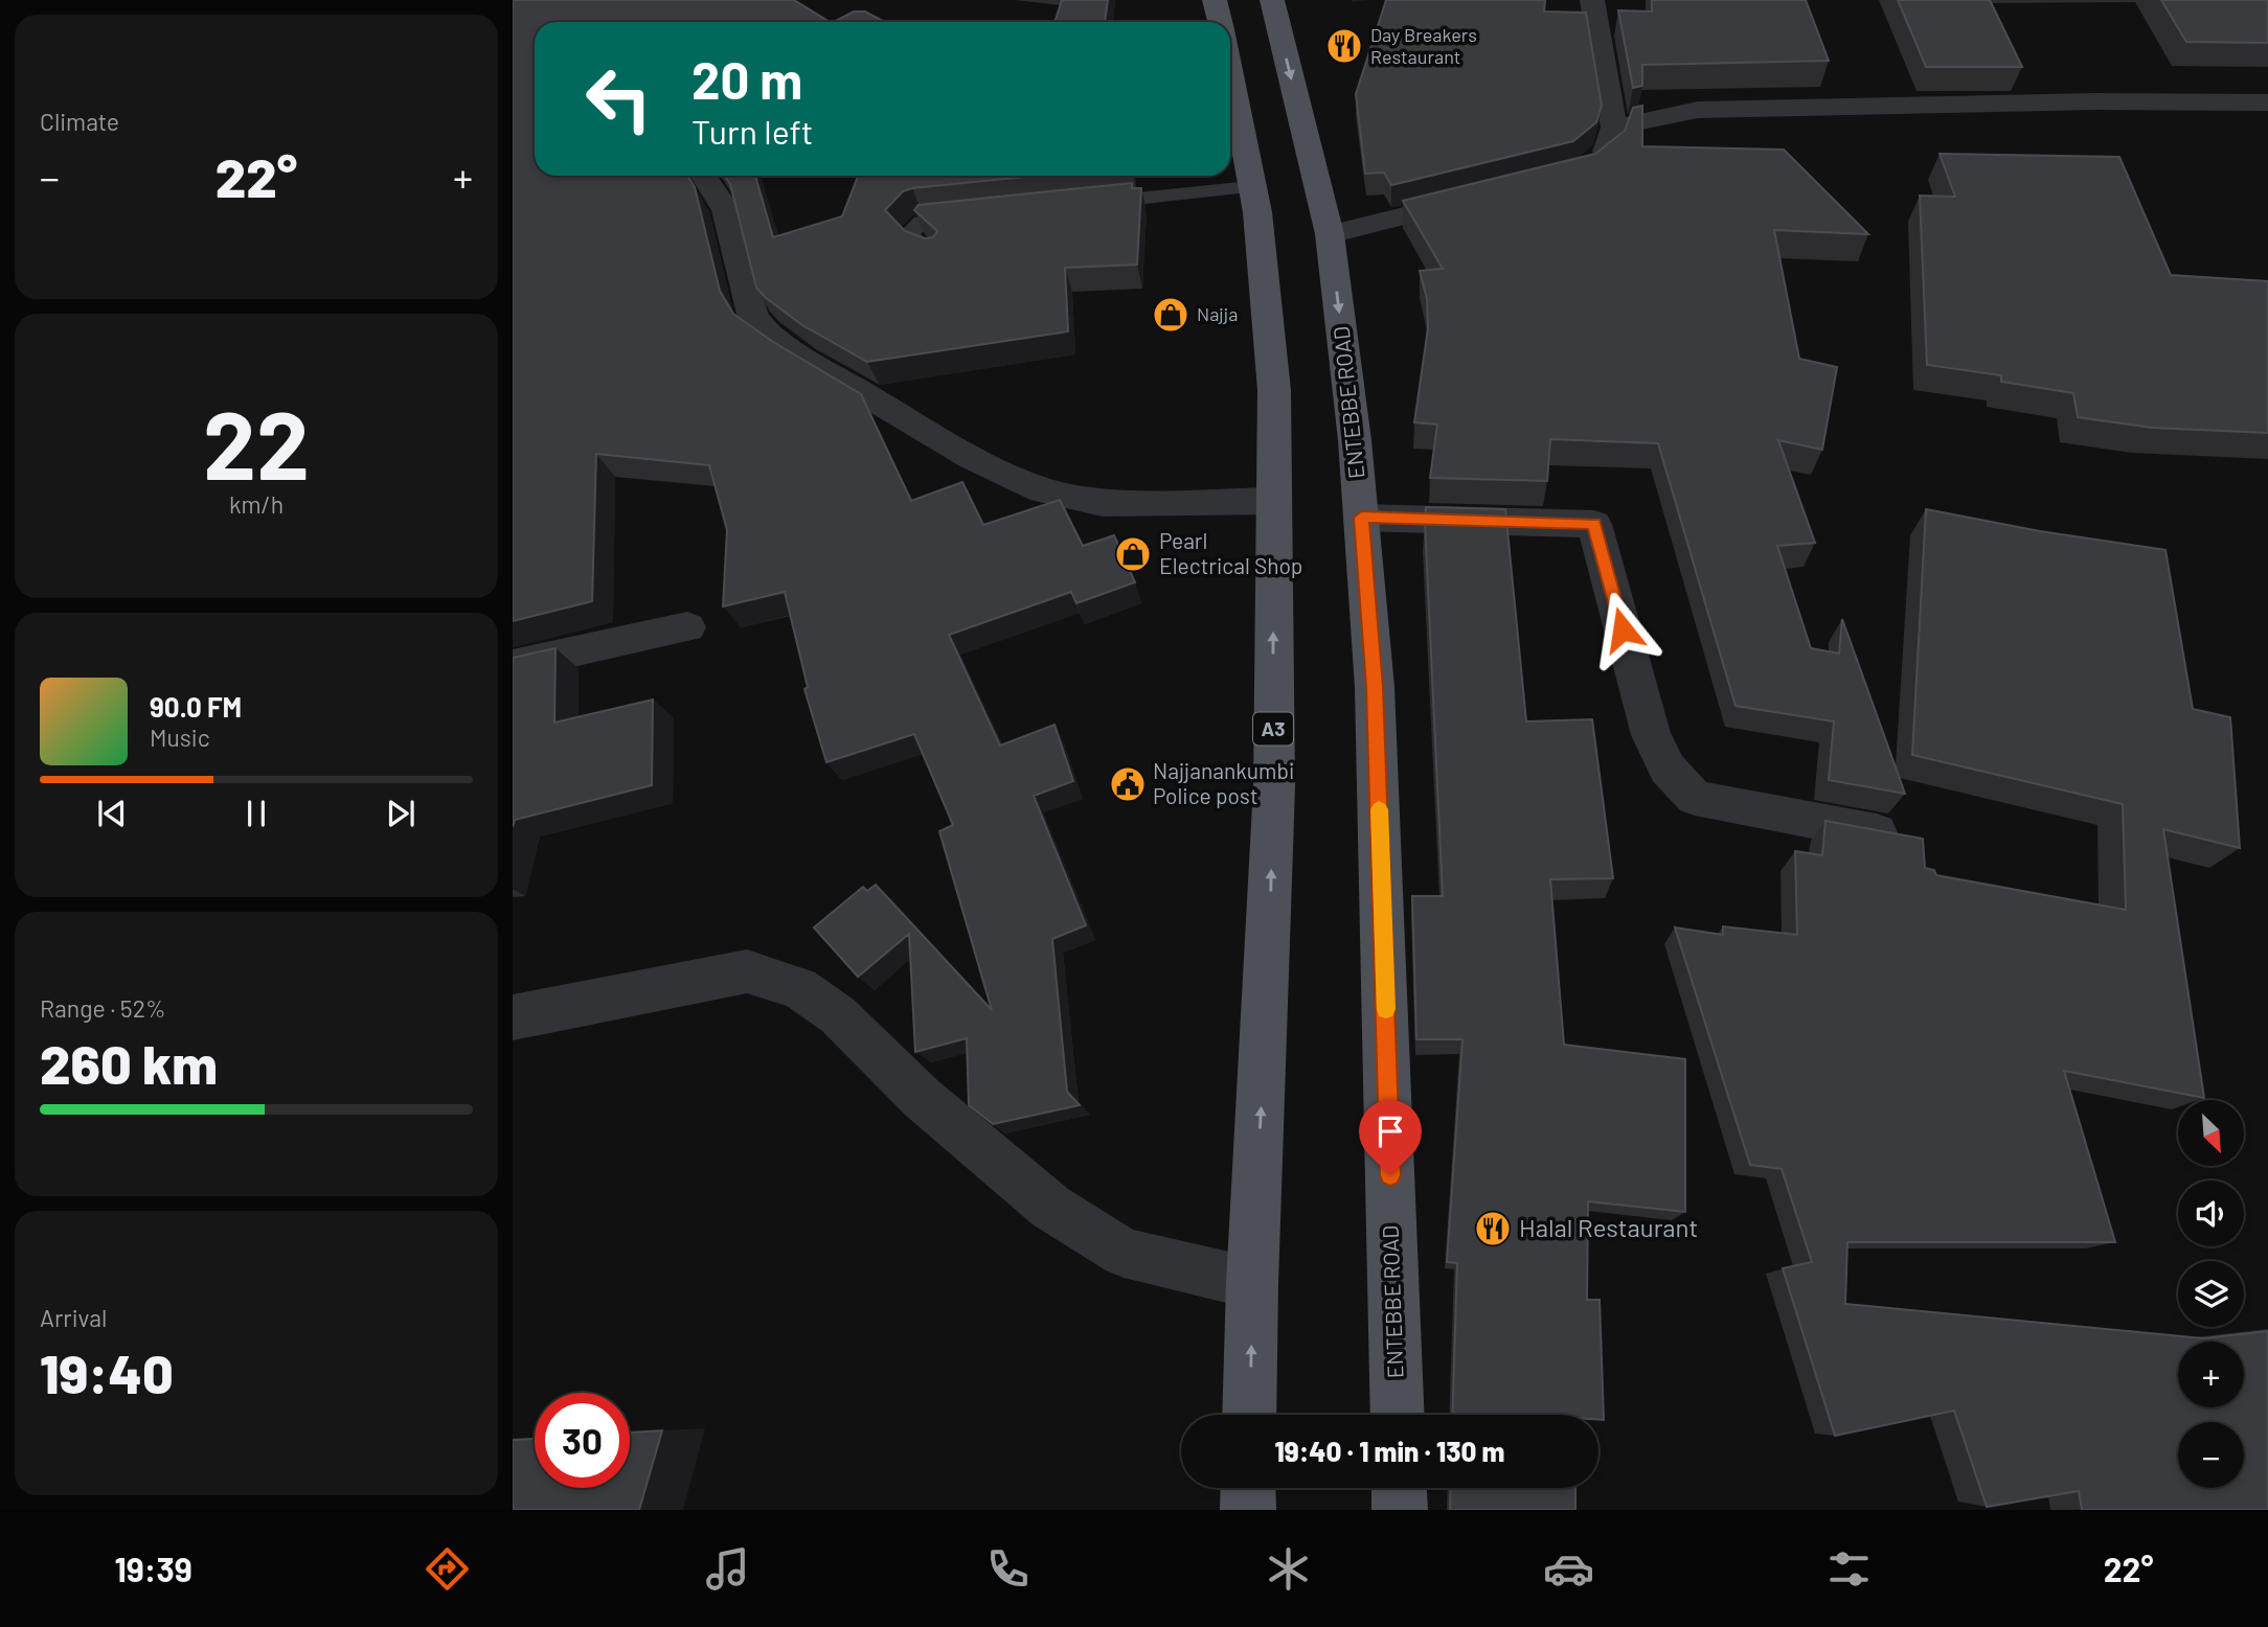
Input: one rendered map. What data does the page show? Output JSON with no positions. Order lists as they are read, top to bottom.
{
  "streets": {
    "main road": ["ENTEBBE ROAD", "A3"]
  },
  "places": {
    "restaurant": ["Day Breakers Restaurant", "Halal Restaurant"],
    "shop": ["Najja", "Pearl Electrical Shop"],
    "public building": ["Najjanankumbi Police post"]
  },
  "north": "bottom right",
  "page": {
    "tile": [
      "Climate",
      ["22", "km/h"],
      ["Range · 52%", "260 km"],
      ["Arrival", "19:40"]
    ],
    "turn": ["20 m", "Turn left"],
    "heat": ["−", "22°", "+"],
    "song": ["90.0 FM", "Music"],
    "map_buttons": ["+", "−"],
    "limit": "30",
    "trip": "19:40 · 1 min · 130 m",
    "tabs": ["19:39", "22°"]
  }
}
